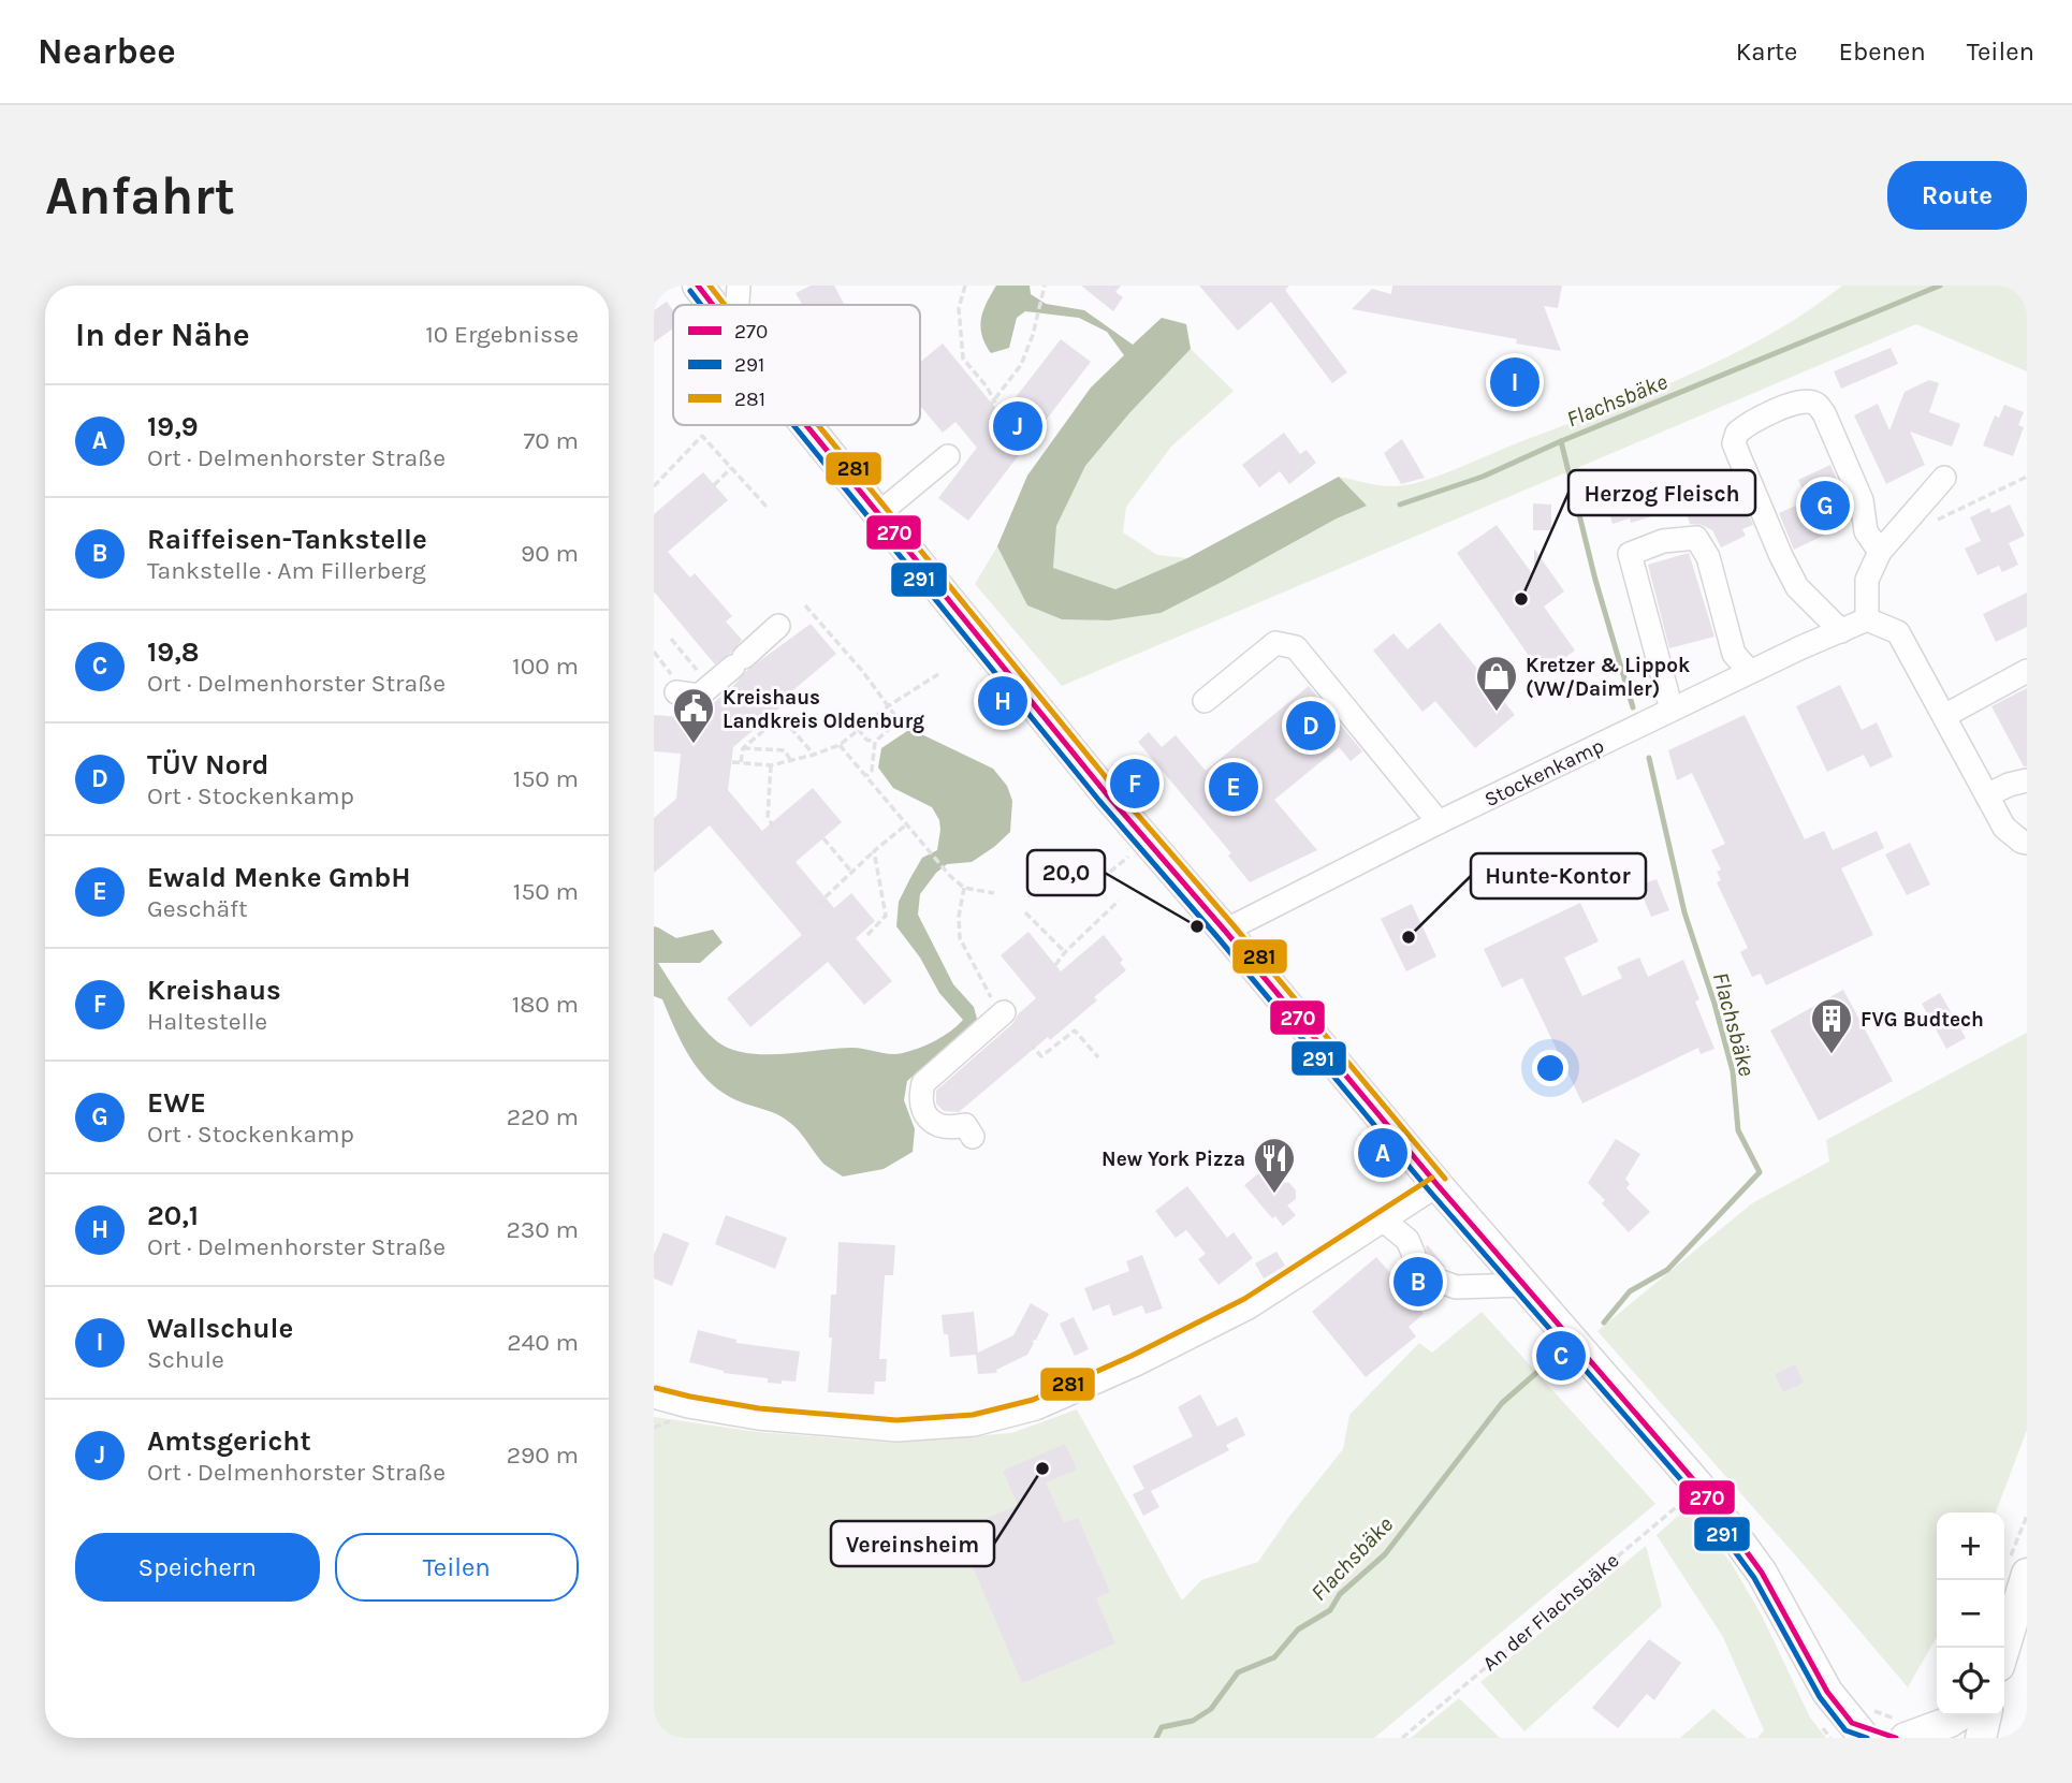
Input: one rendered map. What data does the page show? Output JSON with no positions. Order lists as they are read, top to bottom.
{
  "streets": {
    "street": ["Stockenkamp"],
    "path": ["An der Flachsbäke"]
  },
  "water": ["Flachsbäke"],
  "places": {
    "other": [
      "Herzog Fleisch",
      "20,0",
      "Hunte-Kontor",
      "Vereinsheim"
    ],
    "shop": ["Kretzer & Lippok (VW/Daimler)"],
    "public building": ["Kreishaus Landkreis Oldenburg"],
    "building": ["FVG Budtech"],
    "restaurant": ["New York Pizza"]
  },
  "lines": ["transit line 270", "transit line 281", "transit line 291"],
  "legend": ["270", "291", "281"],
  "page": {
    "header": "Nearbee",
    "nav": ["Karte", "Ebenen", "Teilen"],
    "buttons": [
      "Route",
      ["Speichern", "Teilen"]
    ],
    "title": "Anfahrt",
    "heading": ["In der Nähe", "10 Ergebnisse"],
    "pins": [
      "I",
      "J",
      "G",
      "H",
      "D",
      "F",
      "E",
      "A",
      "B",
      "C"
    ],
    "list": [
      {
        "mark": "A",
        "name": "19,9",
        "note": "Ort · Delmenhorster Straße",
        "value": "70 m"
      },
      {
        "mark": "B",
        "name": "Raiffeisen-Tankstelle",
        "note": "Tankstelle · Am Fillerberg",
        "value": "90 m"
      },
      {
        "mark": "C",
        "name": "19,8",
        "note": "Ort · Delmenhorster Straße",
        "value": "100 m"
      },
      {
        "mark": "D",
        "name": "TÜV Nord",
        "note": "Ort · Stockenkamp",
        "value": "150 m"
      },
      {
        "mark": "E",
        "name": "Ewald Menke GmbH",
        "note": "Geschäft",
        "value": "150 m"
      },
      {
        "mark": "F",
        "name": "Kreishaus",
        "note": "Haltestelle",
        "value": "180 m"
      },
      {
        "mark": "G",
        "name": "EWE",
        "note": "Ort · Stockenkamp",
        "value": "220 m"
      },
      {
        "mark": "H",
        "name": "20,1",
        "note": "Ort · Delmenhorster Straße",
        "value": "230 m"
      },
      {
        "mark": "I",
        "name": "Wallschule",
        "note": "Schule",
        "value": "240 m"
      },
      {
        "mark": "J",
        "name": "Amtsgericht",
        "note": "Ort · Delmenhorster Straße",
        "value": "290 m"
      }
    ],
    "map_buttons": ["+", "−"]
  }
}
